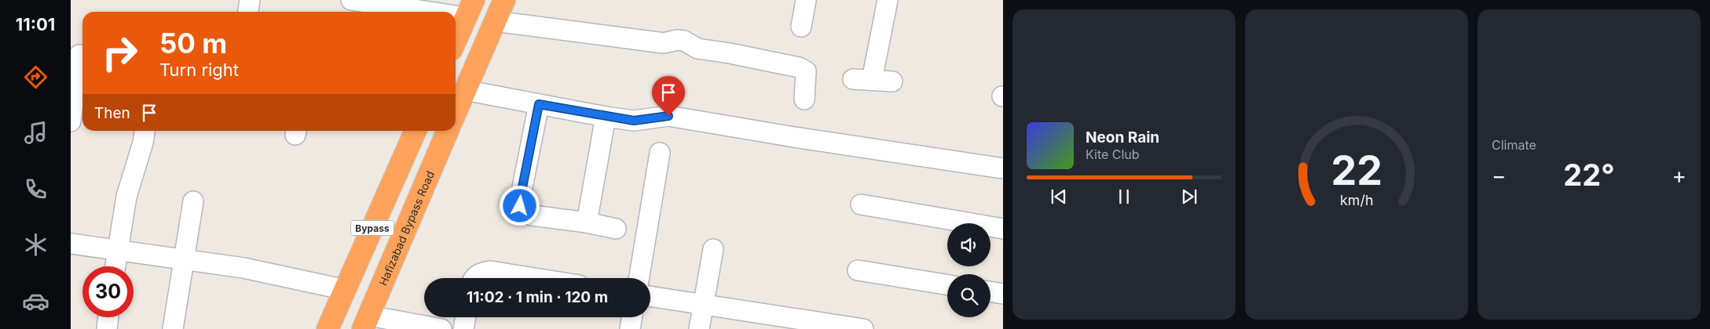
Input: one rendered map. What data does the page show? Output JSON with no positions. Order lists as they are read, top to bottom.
{
  "streets": {
    "highway": ["Bypass", "Hafizabad Bypass Road"]
  },
  "page": {
    "tabs": "11:01",
    "tile": "Climate",
    "turn": ["50 m", "Turn right"],
    "then": "Then",
    "song": ["Neon Rain", "Kite Club"],
    "heat": ["−", "22°", "+"],
    "limit": "30",
    "trip": "11:02 · 1 min · 120 m",
    "gauge": ["22", "km/h"]
  }
}
